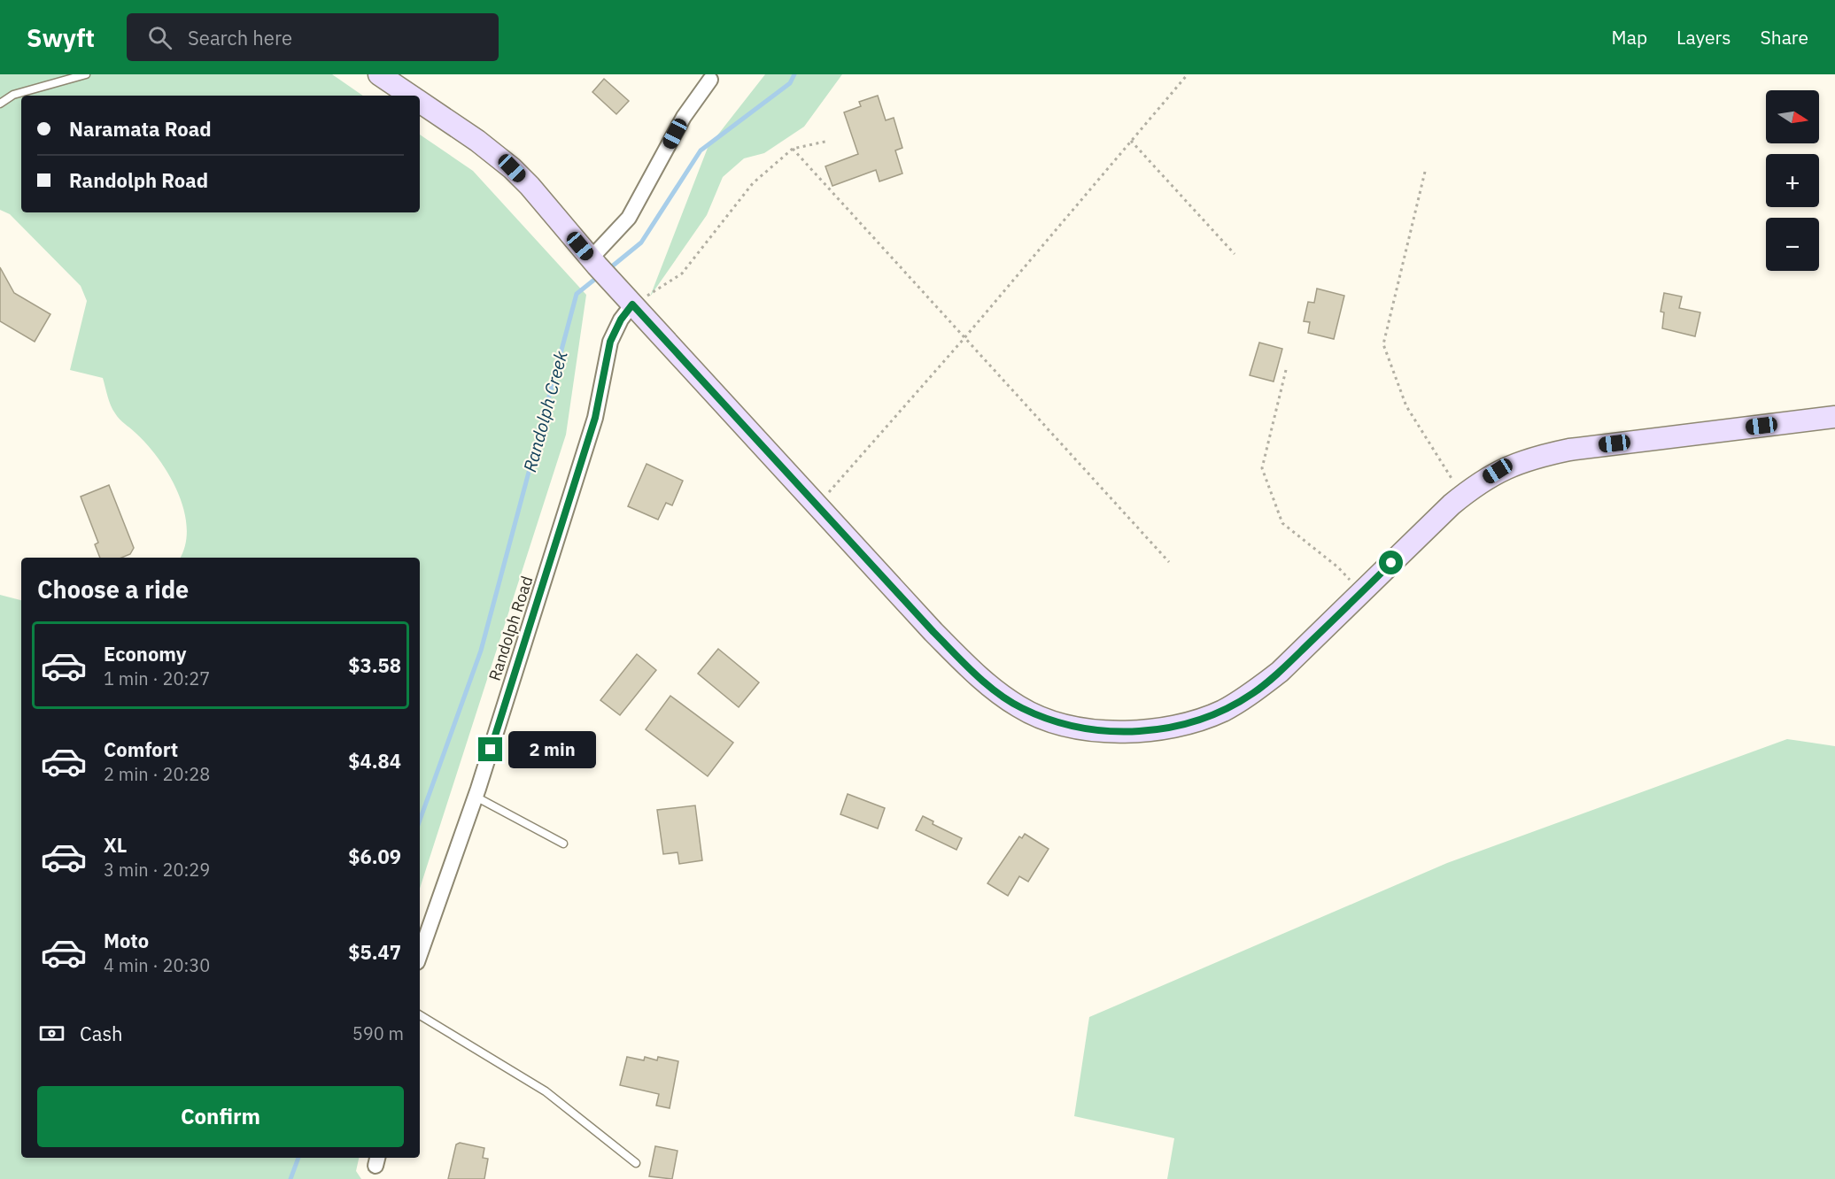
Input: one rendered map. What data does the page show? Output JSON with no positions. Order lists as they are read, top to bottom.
{
  "streets": {
    "street": ["Randolph Road"]
  },
  "water": ["Randolph Creek"],
  "north": "right",
  "page": {
    "header": "Swyft",
    "search": "Search here",
    "nav": ["Map", "Layers", "Share"],
    "map_buttons": ["+", "−"],
    "banner": ["Naramata Road", "Randolph Road"],
    "heading": "Choose a ride",
    "list": [
      {
        "name": "Economy",
        "note": "1 min · 20:27",
        "value": "$3.58"
      },
      {
        "name": "Comfort",
        "note": "2 min · 20:28",
        "value": "$4.84"
      },
      {
        "name": "XL",
        "note": "3 min · 20:29",
        "value": "$6.09"
      },
      {
        "name": "Moto",
        "note": "4 min · 20:30",
        "value": "$5.47"
      }
    ],
    "bubble": "2 min",
    "pay": ["Cash", "590 m"],
    "buttons": "Confirm"
  }
}
